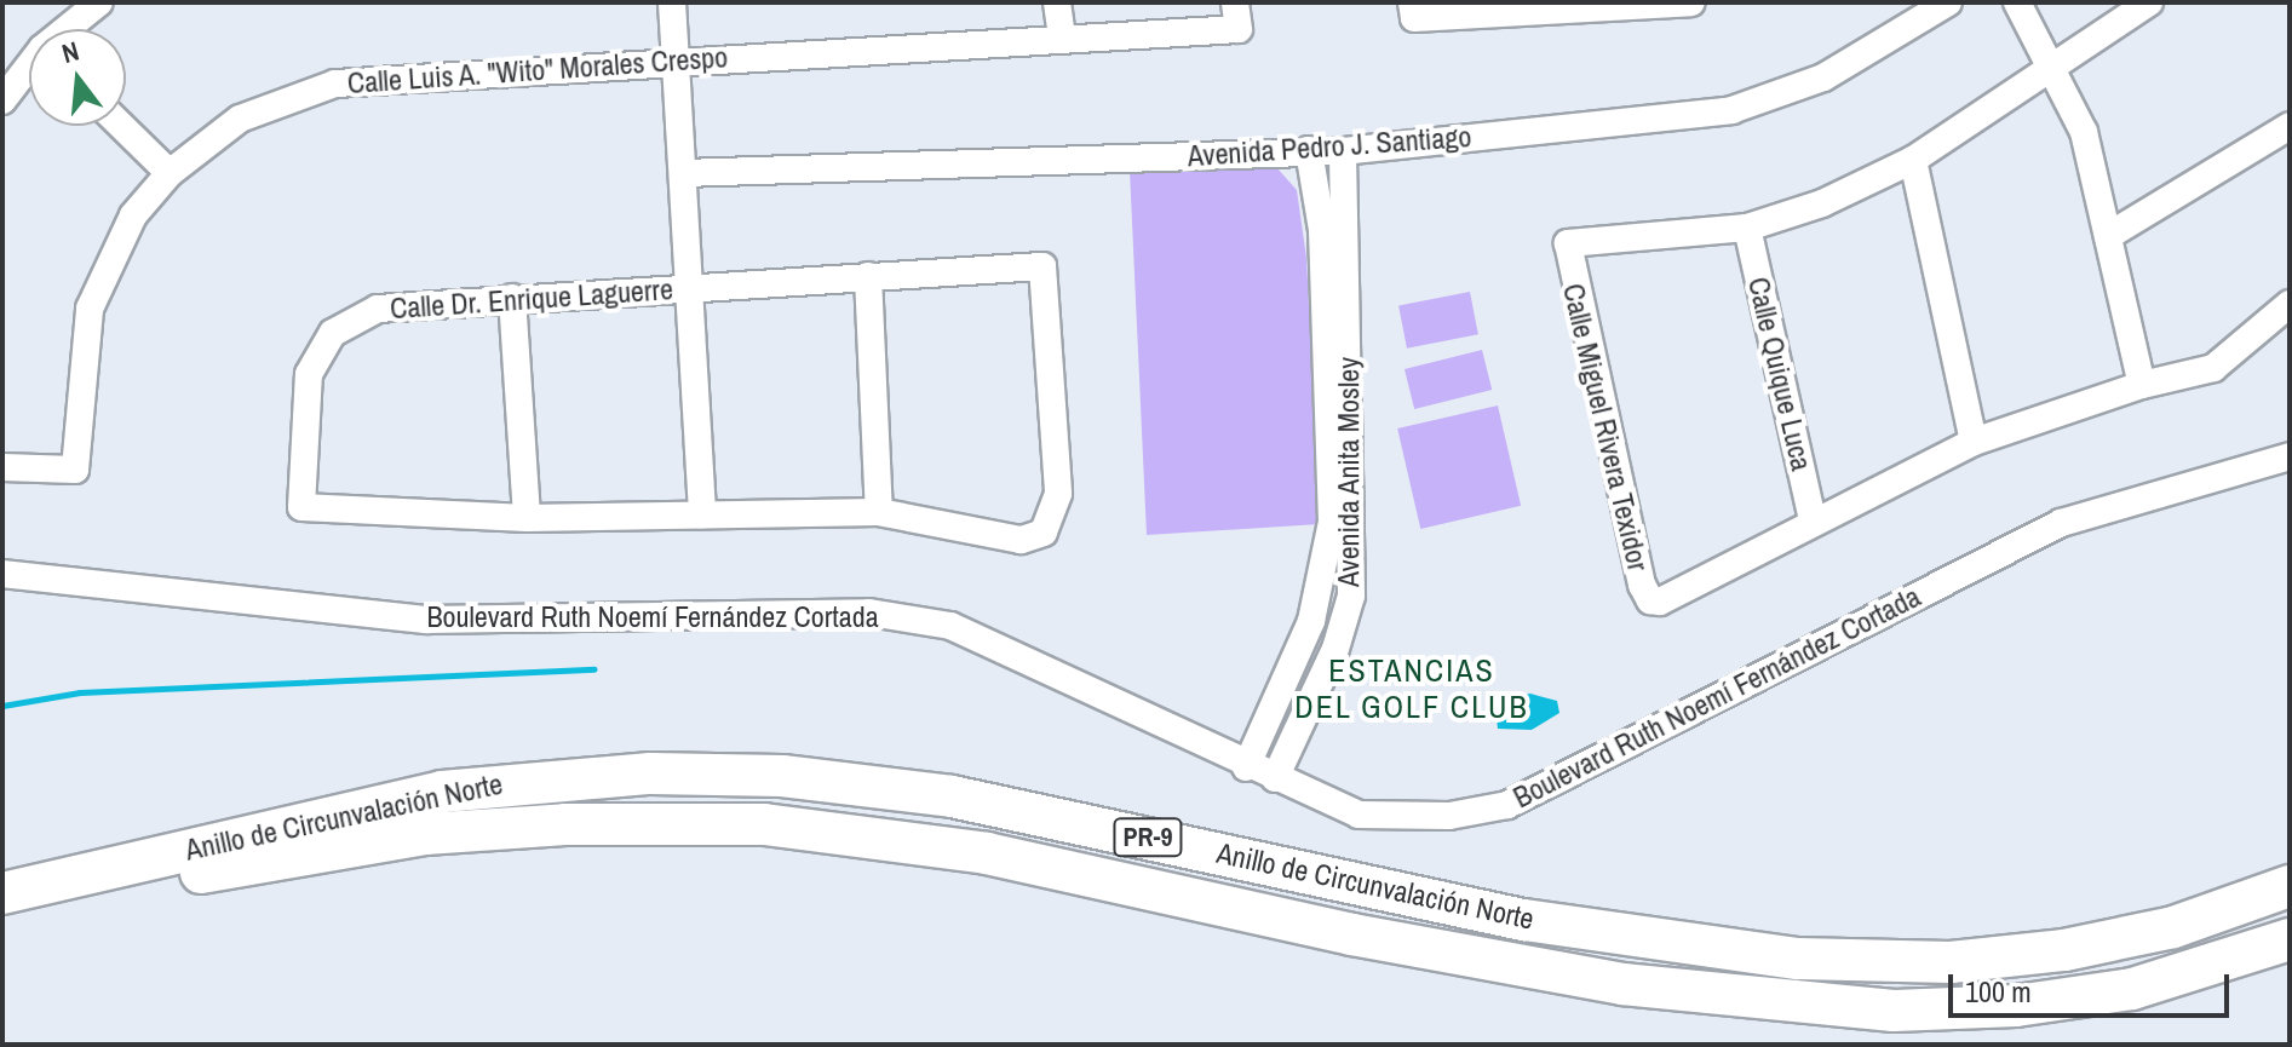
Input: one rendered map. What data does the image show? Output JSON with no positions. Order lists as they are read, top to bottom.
{
  "streets": {
    "highway": ["Anillo de Circunvalación Norte", "PR-9"],
    "street": [
      "Calle Luis A. \"Wito\" Morales Crespo",
      "Avenida Pedro J. Santiago",
      "Calle Dr. Enrique Laguerre",
      "Calle Quique Luca",
      "Calle Miguel Rivera Texidor",
      "Avenida Anita Mosley",
      "Boulevard Ruth Noemí Fernández Cortada"
    ]
  },
  "crossings": [
    ["Avenida Pedro J. Santiago", "Avenida Anita Mosley"],
    ["Calle Quique Luca", "Calle Miguel Rivera Texidor"],
    ["Avenida Anita Mosley", "Boulevard Ruth Noemí Fernández Cortada"]
  ],
  "districts": ["ESTANCIAS DEL GOLF CLUB"],
  "scale_bar": "100 m",
  "north": "top"
}
